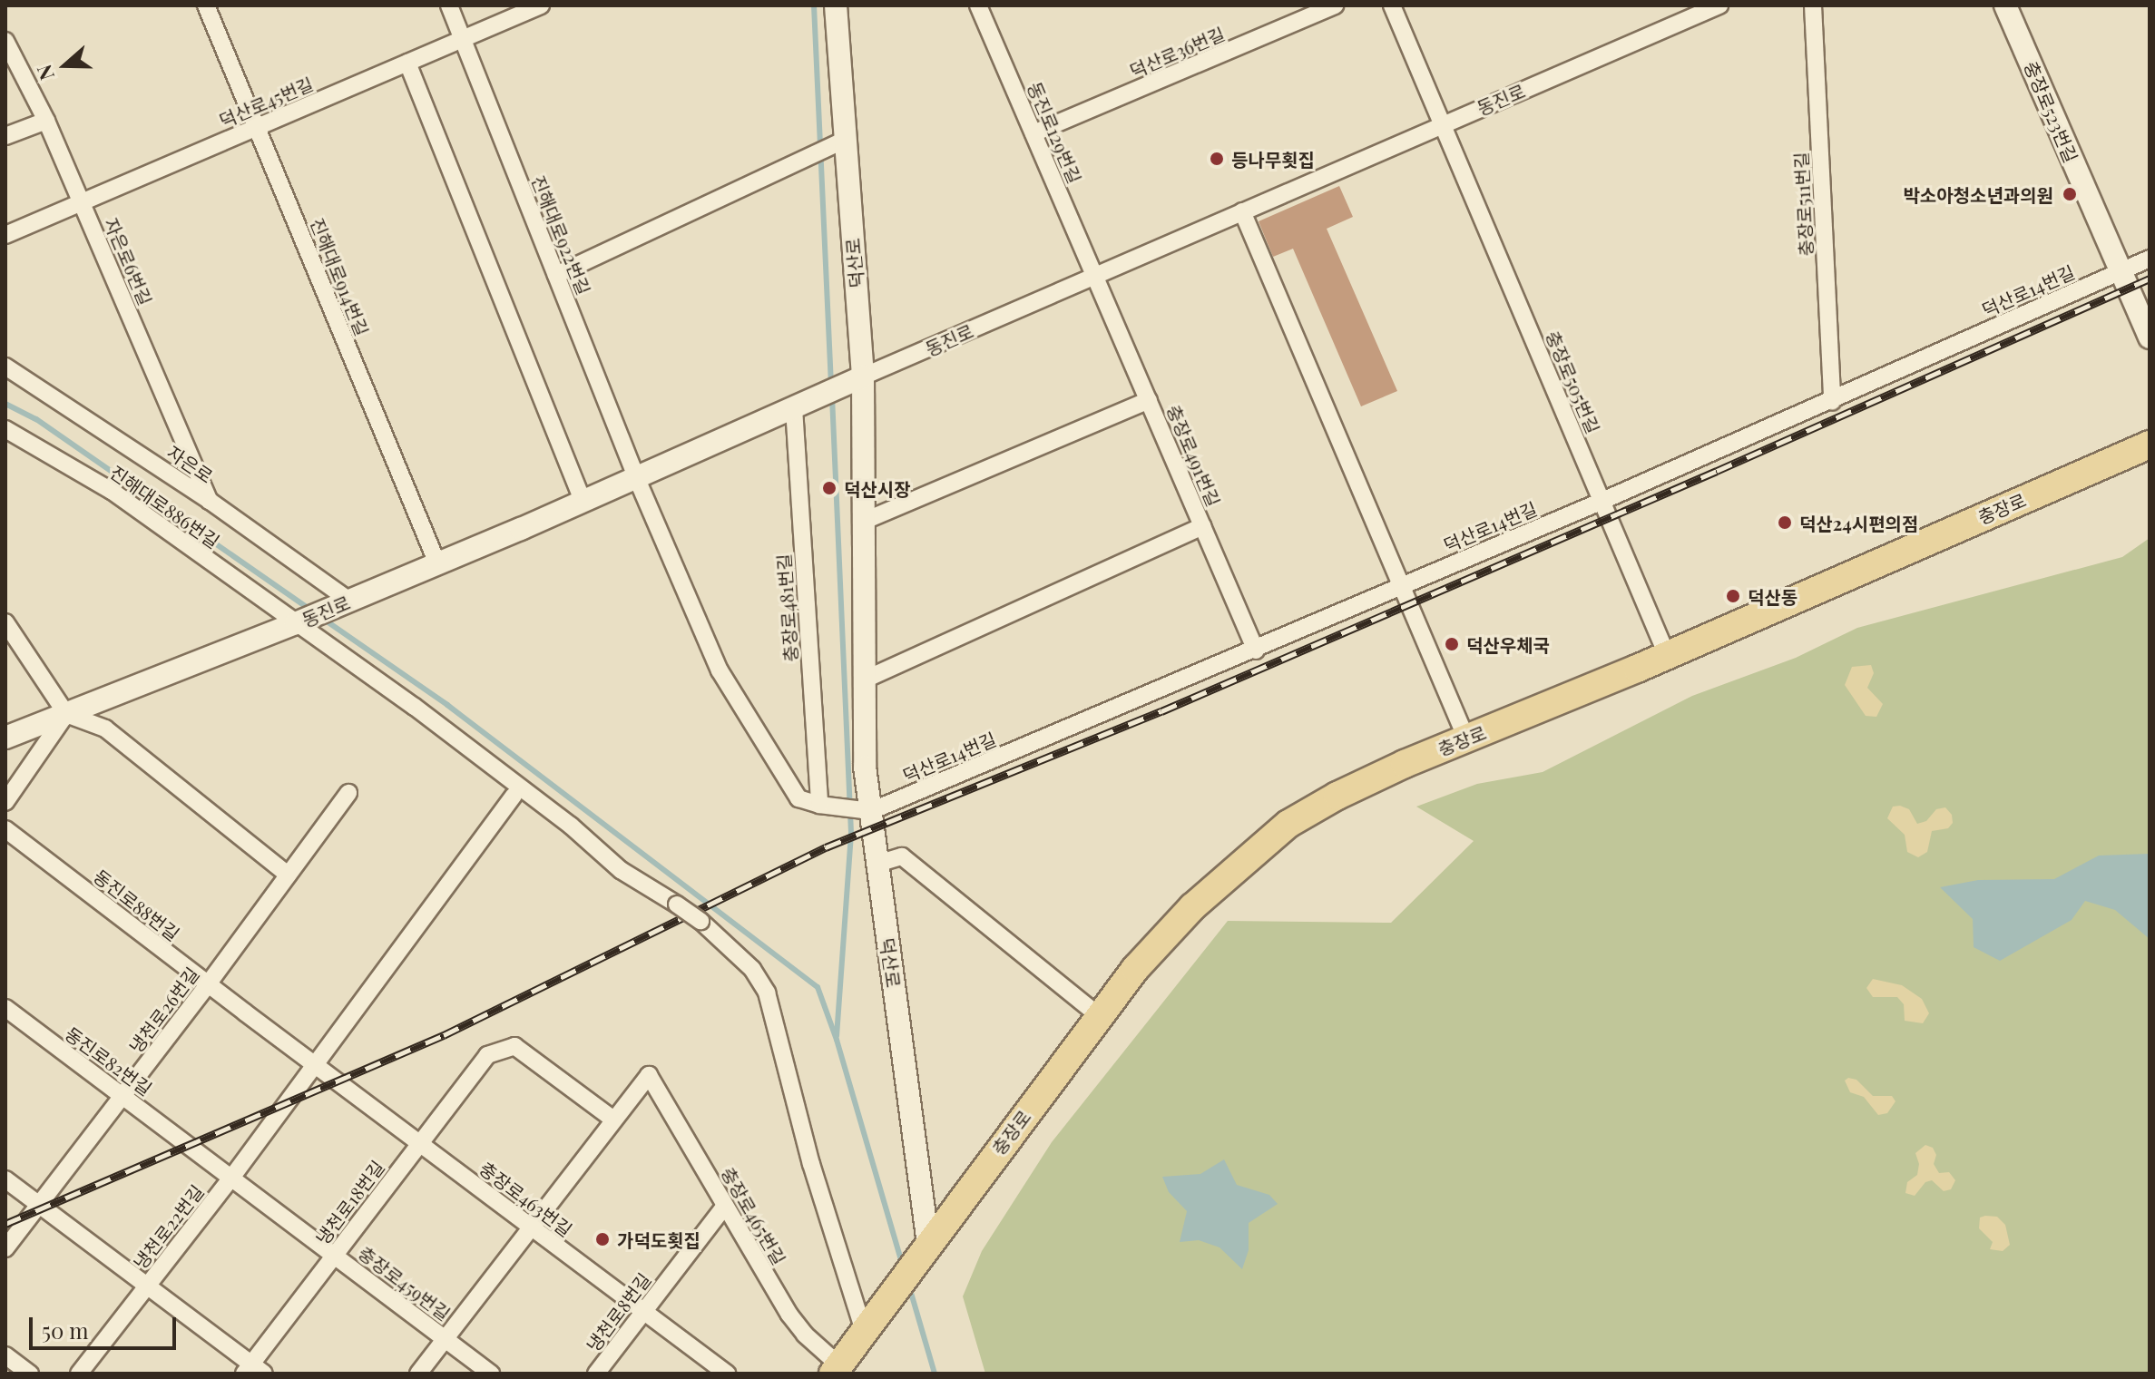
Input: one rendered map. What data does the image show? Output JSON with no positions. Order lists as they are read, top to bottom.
{
  "streets": {
    "main road": ["충장로"],
    "street": [
      "덕산로36번길",
      "동진로",
      "덕산로45번길",
      "충장로523번길",
      "동진로129번길",
      "충장로511번길",
      "진해대로922번길",
      "자은로6번길",
      "덕산로",
      "진해대로914번길",
      "덕산로14번길",
      "충장로505번길",
      "충장로491번길",
      "자은로",
      "진해대로886번길",
      "충장로481번길",
      "동진로88번길",
      "냉천로26번길",
      "동진로82번길",
      "충장로463번길",
      "냉천로18번길",
      "충장로465번길",
      "냉천로22번길",
      "충장로459번길",
      "냉천로8번길"
    ]
  },
  "crossings": [
    ["덕산로36번길", "동진로129번길"],
    ["동진로", "동진로129번길"],
    ["동진로", "진해대로922번길"],
    ["동진로", "덕산로"],
    ["동진로", "진해대로914번길"],
    ["동진로", "충장로505번길"],
    ["동진로", "충장로491번길"],
    ["동진로", "자은로"],
    ["동진로", "진해대로886번길"],
    ["동진로", "충장로481번길"],
    ["덕산로45번길", "진해대로922번길"],
    ["덕산로45번길", "자은로6번길"],
    ["덕산로45번길", "진해대로914번길"],
    ["충장로523번길", "덕산로14번길"],
    ["동진로129번길", "충장로491번길"],
    ["충장로511번길", "덕산로14번길"],
    ["자은로6번길", "자은로"],
    ["덕산로", "덕산로14번길"],
    ["덕산로", "충장로"],
    ["덕산로14번길", "충장로505번길"],
    ["덕산로14번길", "충장로491번길"],
    ["충장로505번길", "충장로"],
    ["진해대로886번길", "충장로"],
    ["동진로88번길", "냉천로26번길"],
    ["동진로88번길", "충장로463번길"],
    ["동진로88번길", "냉천로22번길"],
    ["냉천로26번길", "동진로82번길"],
    ["동진로82번길", "충장로459번길"],
    ["충장로463번길", "냉천로18번길"],
    ["충장로463번길", "냉천로8번길"],
    ["냉천로18번길", "충장로465번길"],
    ["냉천로18번길", "충장로459번길"],
    ["충장로465번길", "냉천로8번길"],
    ["냉천로22번길", "충장로459번길"]
  ],
  "places": [
    "등나무횟집",
    "박소아청소년과의원",
    "덕산시장",
    "덕산24시편의점",
    "덕산동",
    "덕산우체국",
    "가덕도횟집"
  ],
  "scale_bar": "50 m",
  "north": "left"
}
